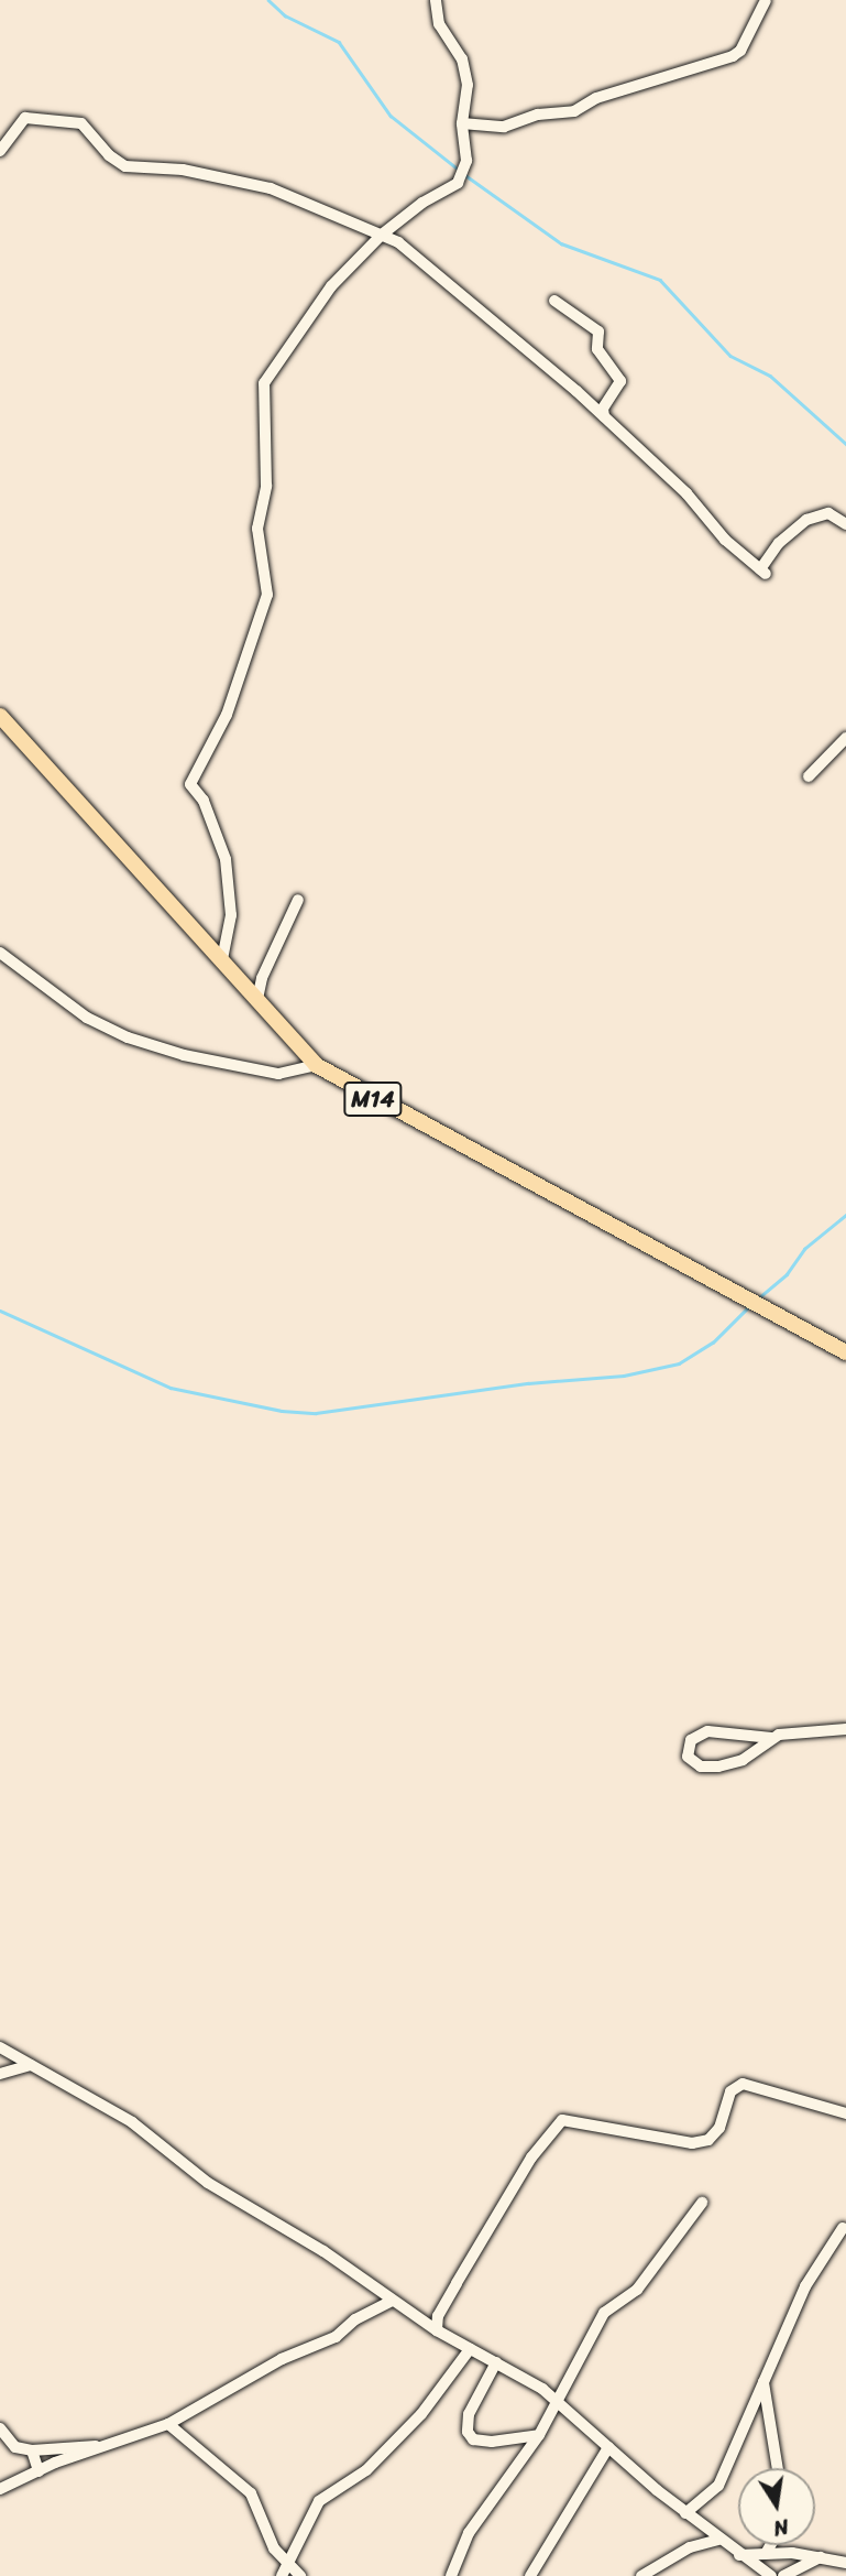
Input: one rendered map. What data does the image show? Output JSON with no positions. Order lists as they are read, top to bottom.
{
  "streets": {
    "main road": ["M14"]
  },
  "north": "bottom"
}
